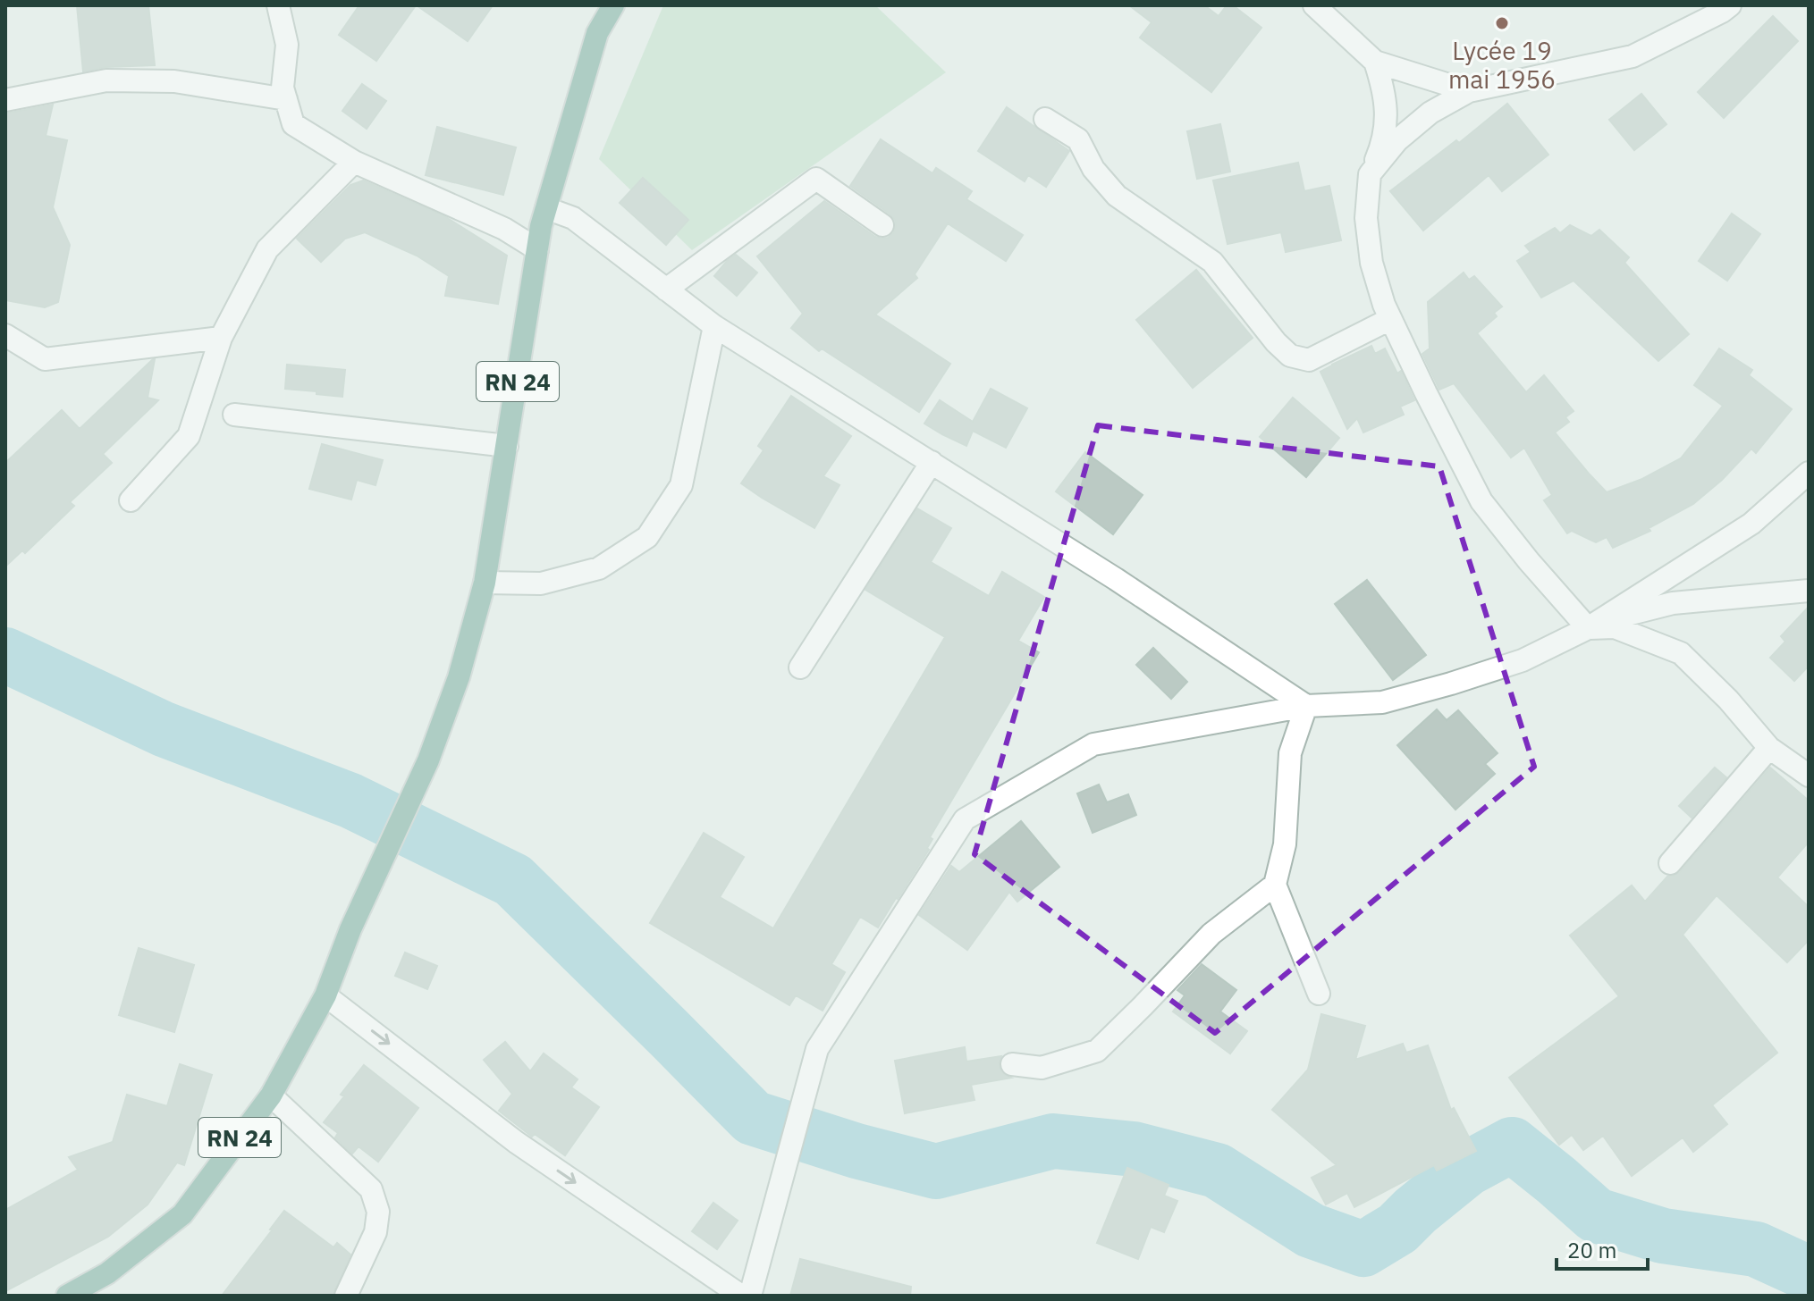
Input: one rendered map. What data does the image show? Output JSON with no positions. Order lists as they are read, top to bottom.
{
  "streets": {
    "main road": ["RN 24"]
  },
  "places": ["Lycée 19 mai 1956"],
  "scale_bar": "20 m"
}
